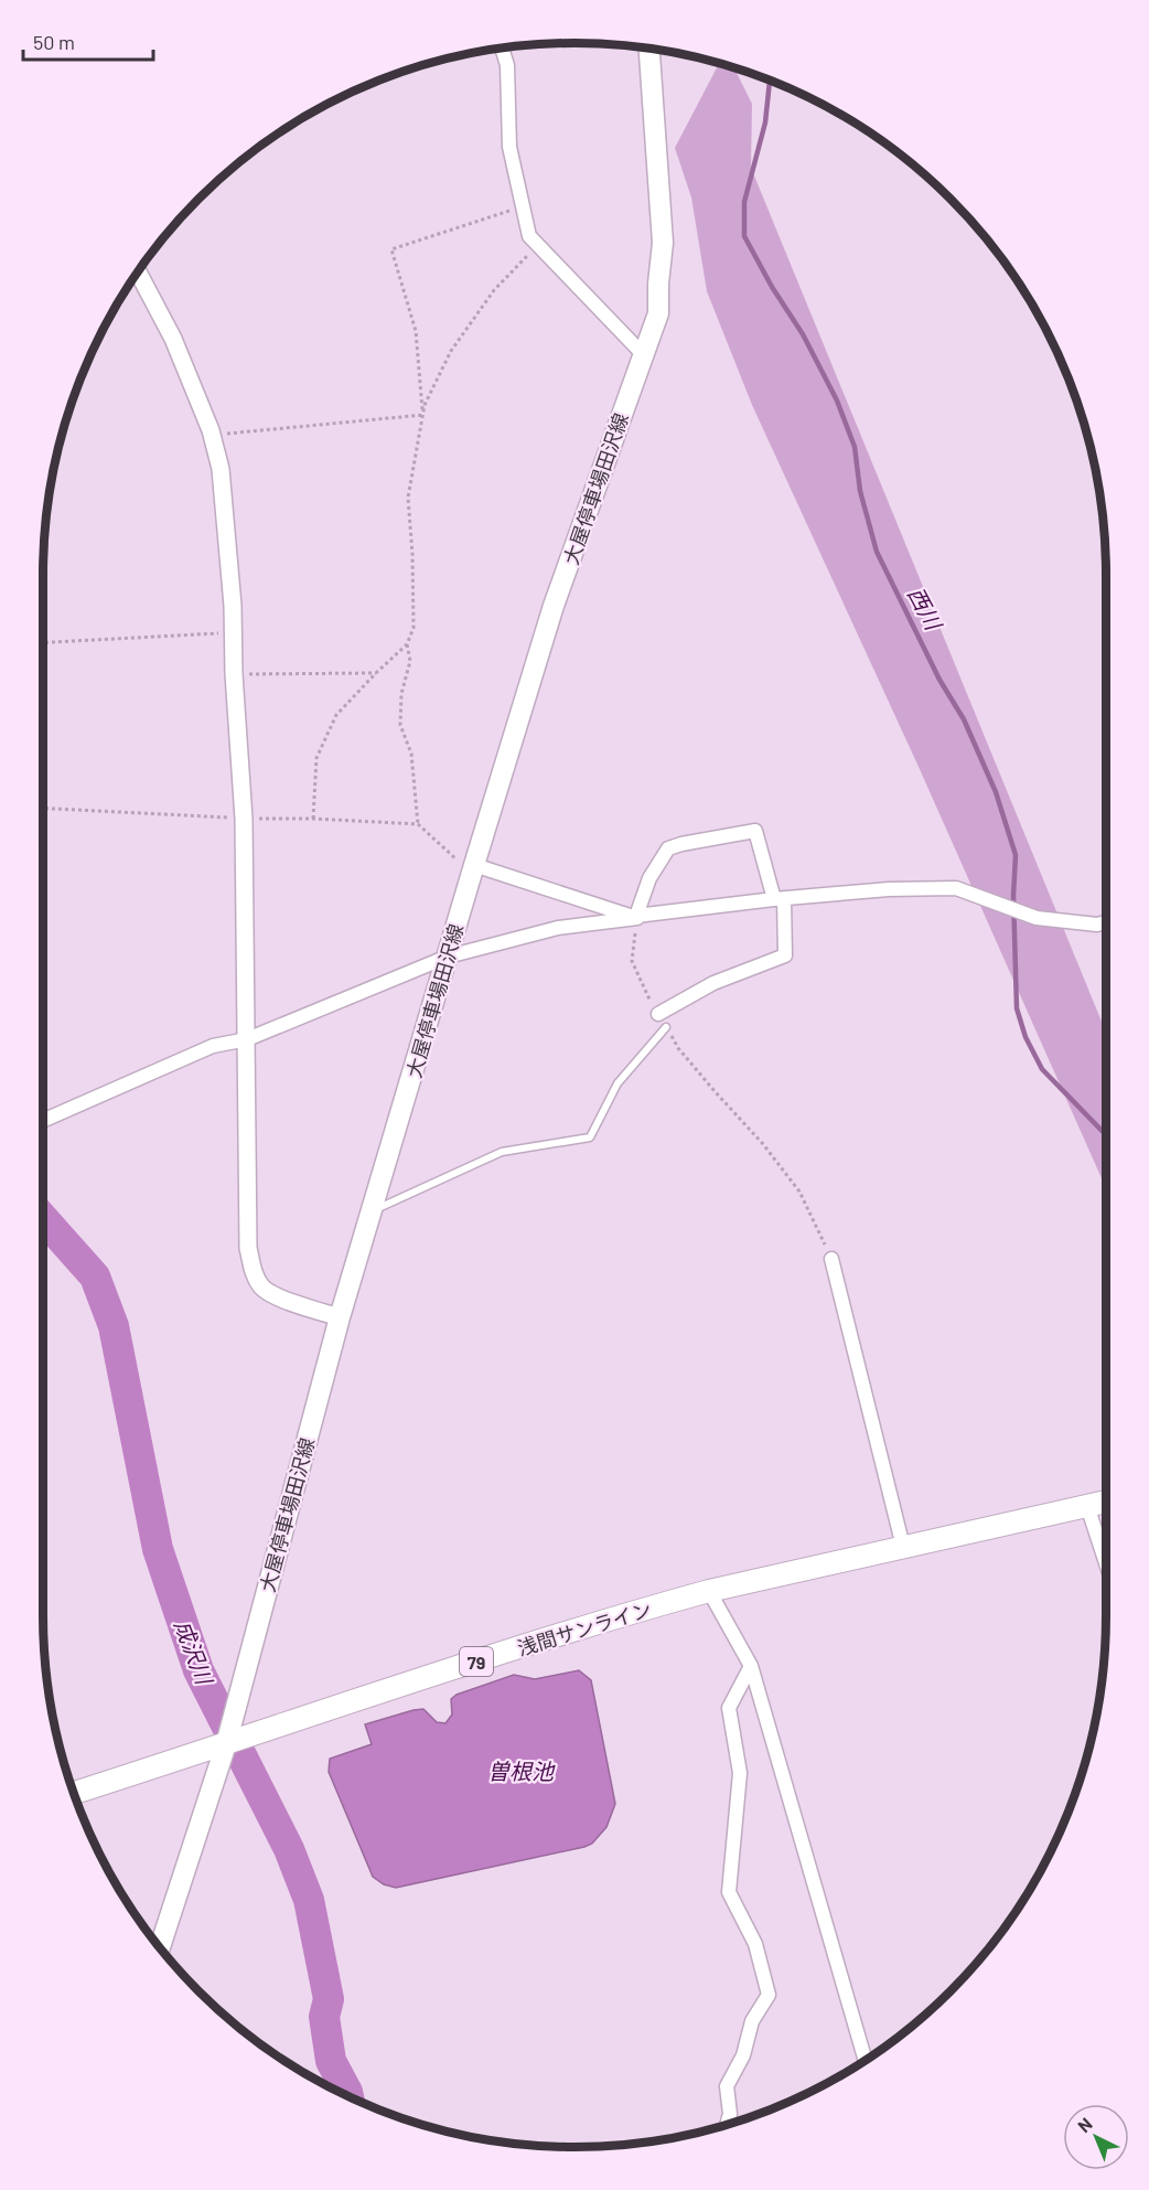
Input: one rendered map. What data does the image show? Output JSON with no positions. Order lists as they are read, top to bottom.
{
  "streets": {
    "main road": ["大屋停車場田沢線", "浅間サンライン", "79"]
  },
  "crossings": [
    ["大屋停車場田沢線", "浅間サンライン"]
  ],
  "water": ["西川", "成沢川", "曽根池"],
  "scale_bar": "50 m",
  "north": "top left"
}
